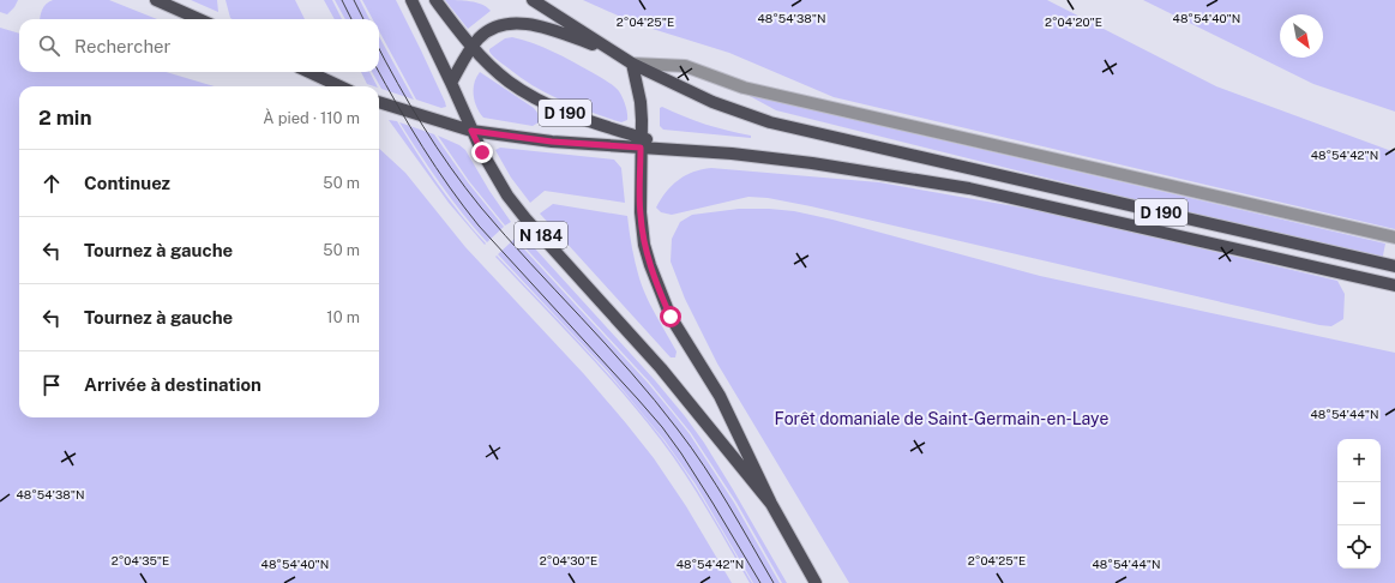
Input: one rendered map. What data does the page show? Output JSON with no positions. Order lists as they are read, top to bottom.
{
  "streets": {
    "main road": ["D 190", "N 184"]
  },
  "crossings": [
    ["D 190", "N 184"]
  ],
  "parks": ["Forêt domaniale de Saint-Germain-en-Laye"],
  "north": "bottom right",
  "page": {
    "search": "Rechercher",
    "heading": ["2 min", "À pied · 110 m"],
    "list": [
      ["Continuez", "50 m"],
      ["Tournez à gauche", "50 m"],
      ["Tournez à gauche", "10 m"],
      "Arrivée à destination"
    ],
    "map_buttons": ["+", "−"]
  },
  "coordinates": [
    "48°54'38\"N",
    "48°54'40\"N",
    "2°04'20\"E",
    "2°04'25\"E",
    "48°54'42\"N",
    "48°54'44\"N",
    "2°04'35\"E",
    "2°04'30\"E"
  ]
}
